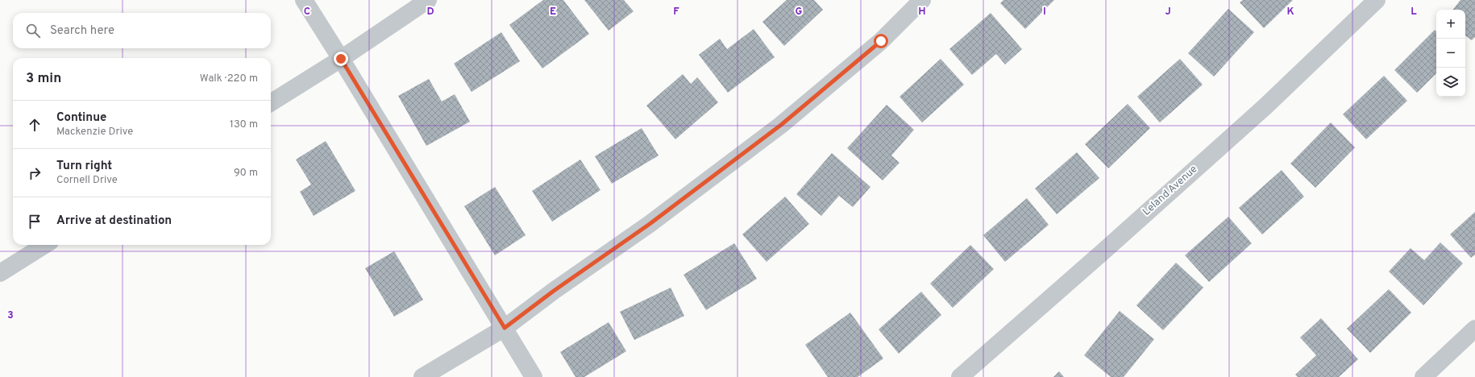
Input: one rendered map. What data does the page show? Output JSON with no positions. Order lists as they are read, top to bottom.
{
  "streets": {
    "street": ["Leland Avenue"]
  },
  "page": {
    "map_buttons": ["+", "−"],
    "search": "Search here",
    "heading": ["3 min", "Walk · 220 m"],
    "list": [
      ["Continue", "Mackenzie Drive", "130 m"],
      ["Turn right", "Cornell Drive", "90 m"],
      "Arrive at destination"
    ]
  },
  "grid": {
    "columns": [
      "C",
      "D",
      "E",
      "F",
      "G",
      "H",
      "I",
      "J",
      "K",
      "L"
    ],
    "rows": ["3"]
  }
}
